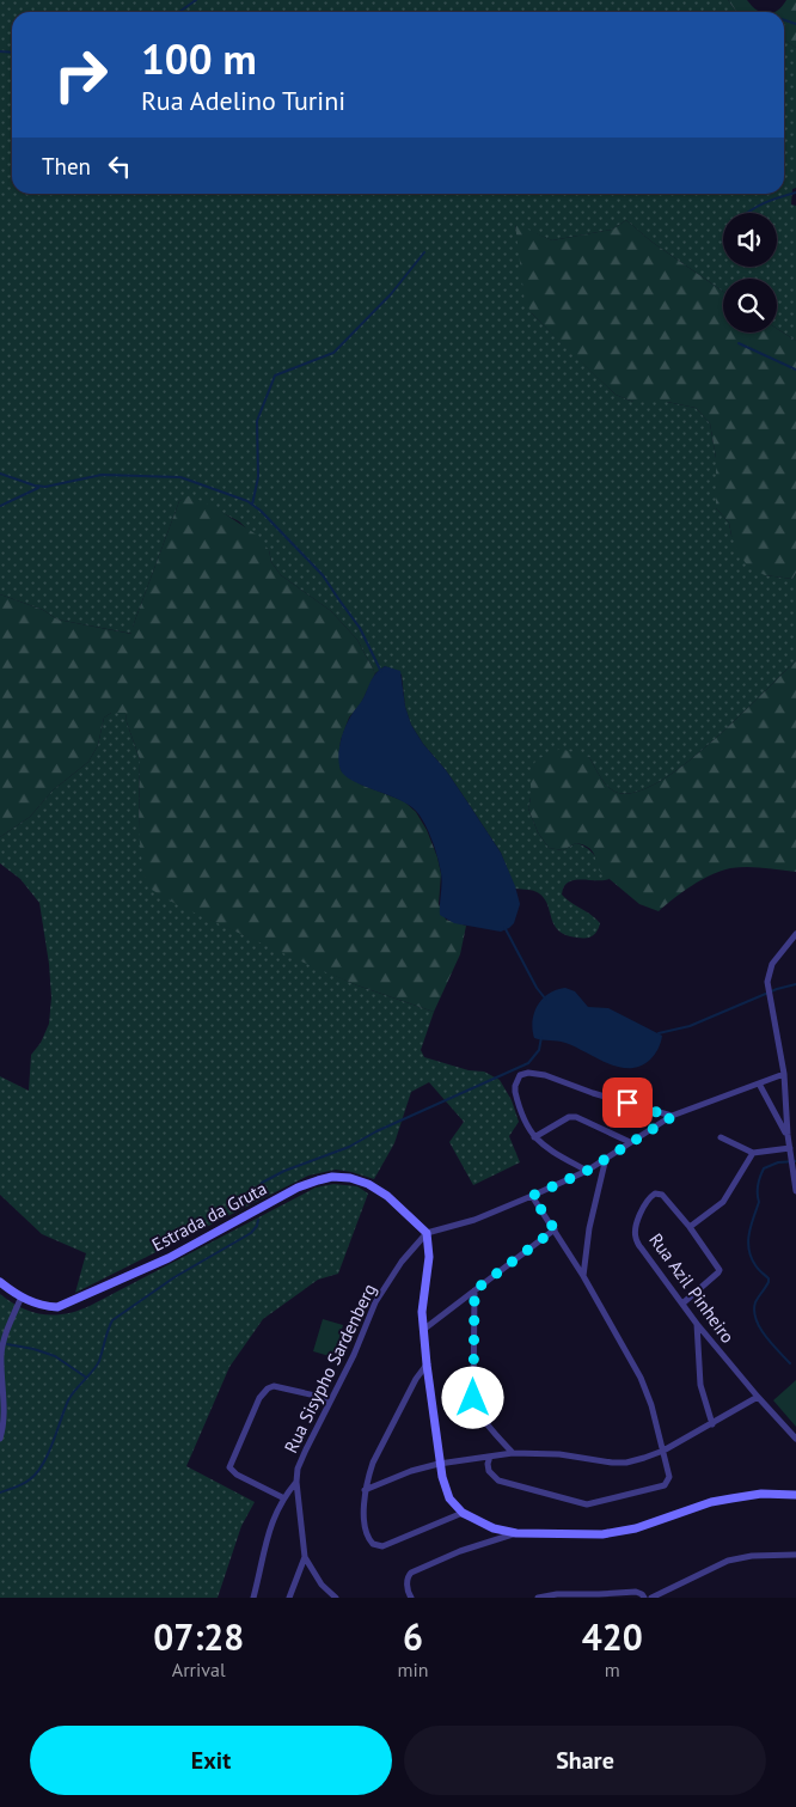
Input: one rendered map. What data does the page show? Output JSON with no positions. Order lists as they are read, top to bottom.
{
  "streets": {
    "main road": ["Estrada da Gruta"],
    "street": ["Rua Azil Pinheiro", "Rua Sisypho Sardenberg"]
  },
  "crossings": [
    ["Estrada da Gruta", "Rua Sisypho Sardenberg"]
  ],
  "page": {
    "turn": ["100 m", "Rua Adelino Turini"],
    "then": "Then",
    "eta": [
      "07:28",
      "Arrival",
      "6",
      "min",
      "420",
      "m"
    ],
    "buttons": ["Exit", "Share"]
  }
}
